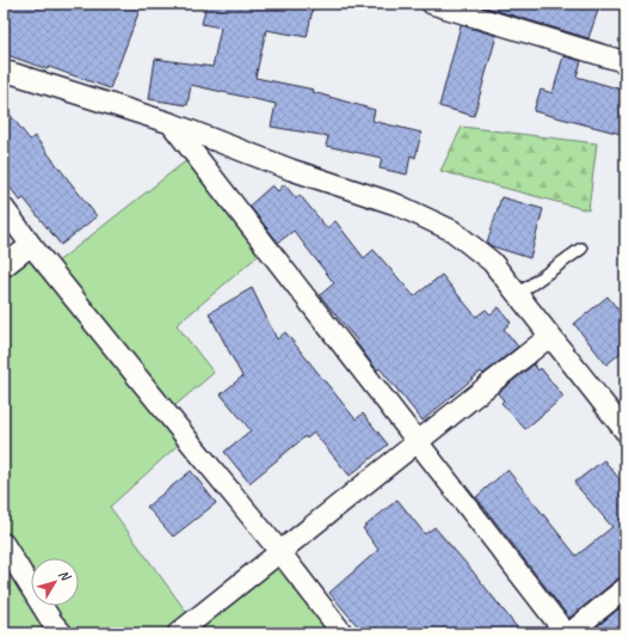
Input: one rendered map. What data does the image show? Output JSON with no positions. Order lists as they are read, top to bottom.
{
  "north": "top right"
}
